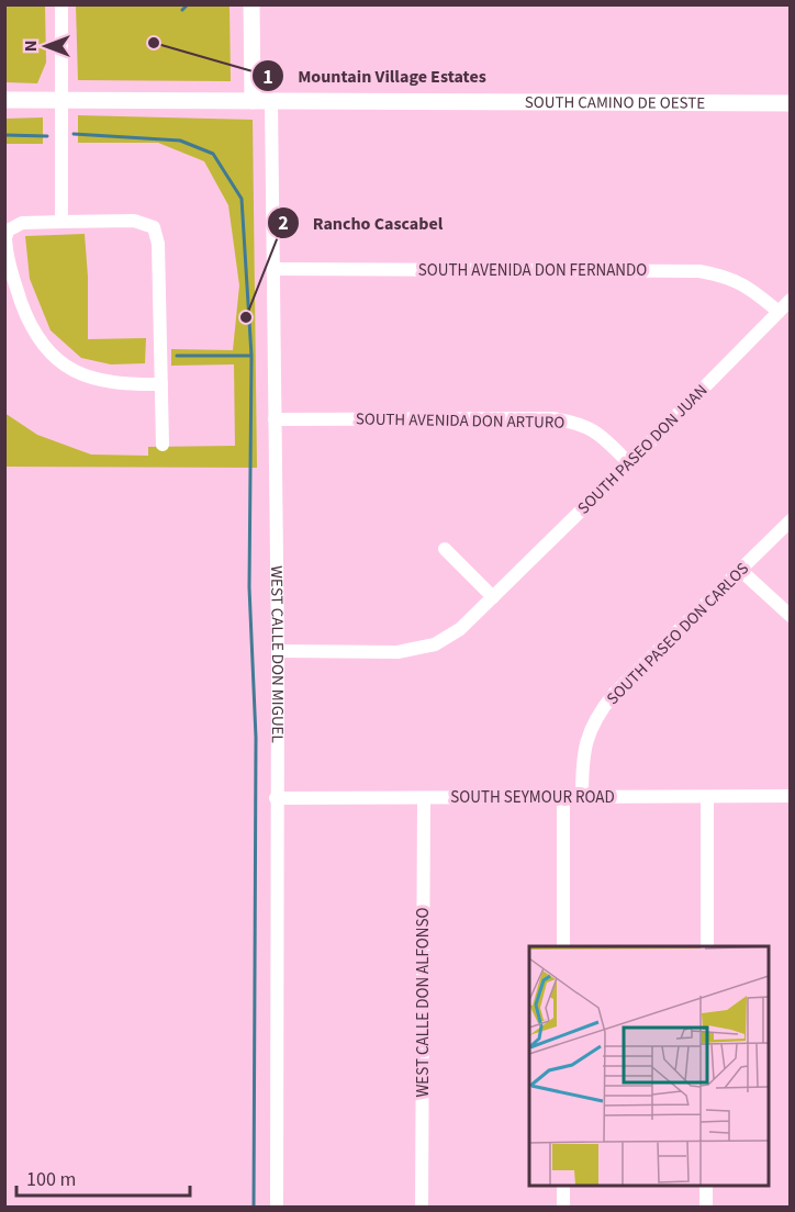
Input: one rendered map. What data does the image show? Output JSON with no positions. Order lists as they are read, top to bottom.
{
  "streets": {
    "street": [
      "SOUTH CAMINO DE OESTE",
      "SOUTH AVENIDA DON FERNANDO",
      "SOUTH AVENIDA DON ARTURO",
      "SOUTH PASEO DON JUAN",
      "SOUTH PASEO DON CARLOS",
      "WEST CALLE DON MIGUEL",
      "SOUTH SEYMOUR ROAD",
      "WEST CALLE DON ALFONSO"
    ]
  },
  "crossings": [
    ["SOUTH CAMINO DE OESTE", "WEST CALLE DON MIGUEL"],
    ["SOUTH AVENIDA DON FERNANDO", "SOUTH PASEO DON JUAN"],
    ["SOUTH AVENIDA DON FERNANDO", "WEST CALLE DON MIGUEL"],
    ["SOUTH AVENIDA DON ARTURO", "SOUTH PASEO DON JUAN"],
    ["SOUTH AVENIDA DON ARTURO", "WEST CALLE DON MIGUEL"],
    ["SOUTH PASEO DON JUAN", "WEST CALLE DON MIGUEL"],
    ["SOUTH PASEO DON CARLOS", "SOUTH SEYMOUR ROAD"],
    ["WEST CALLE DON MIGUEL", "SOUTH SEYMOUR ROAD"],
    ["SOUTH SEYMOUR ROAD", "WEST CALLE DON ALFONSO"]
  ],
  "places": ["Mountain Village Estates", "Rancho Cascabel"],
  "scale_bar": "100 m",
  "north": "left"
}
